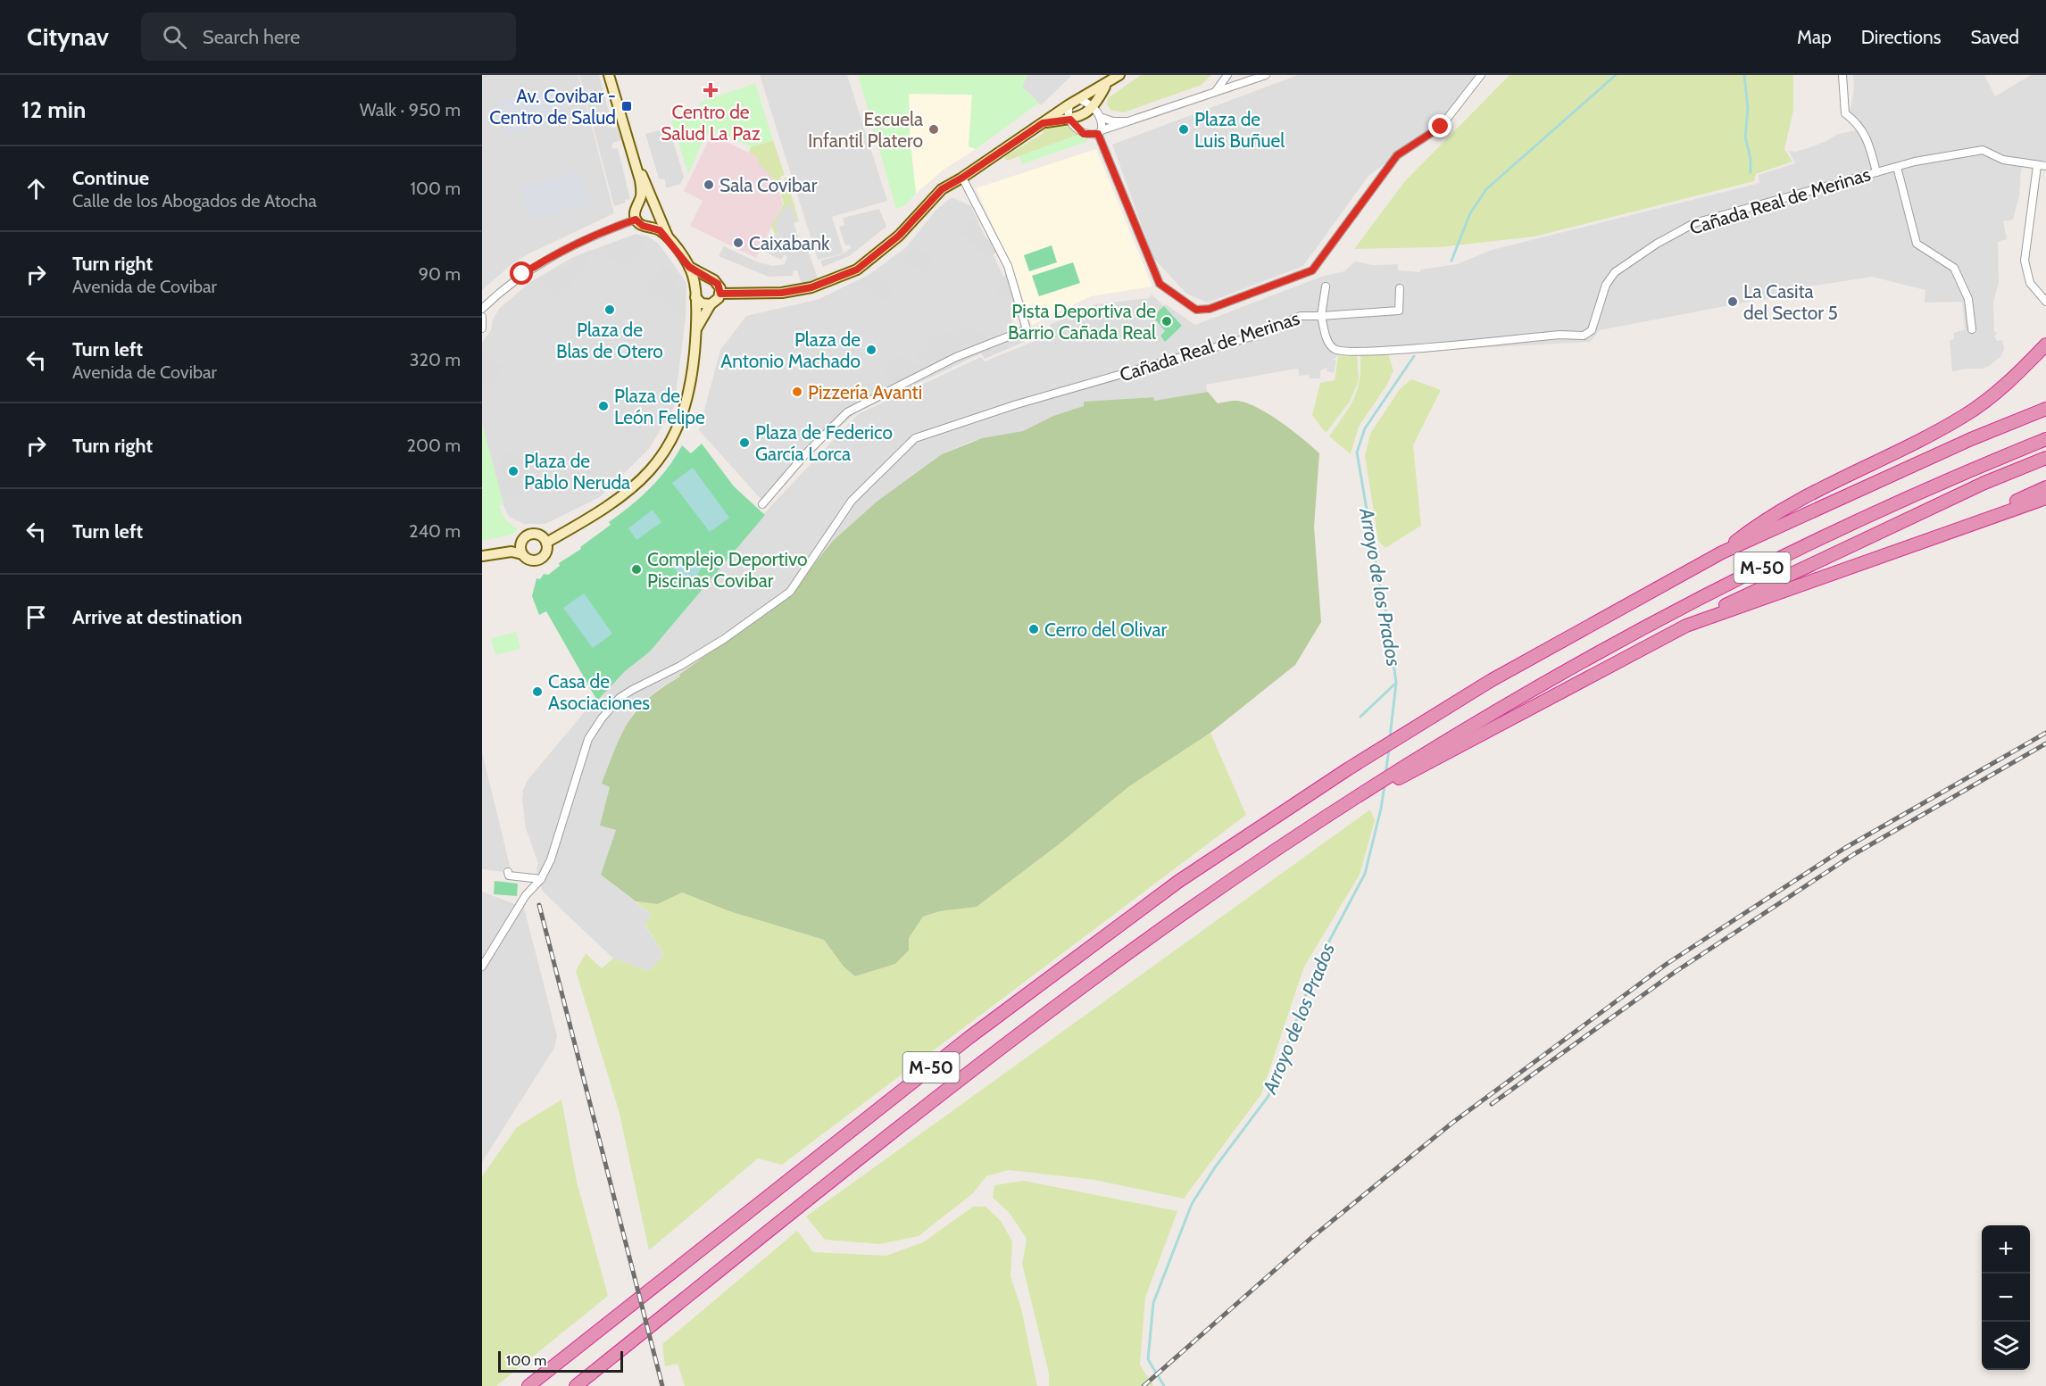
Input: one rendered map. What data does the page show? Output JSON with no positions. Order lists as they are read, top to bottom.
{
  "streets": {
    "highway": ["M-50"],
    "street": ["Cañada Real de Merinas"]
  },
  "water": ["Arroyo de los Prados"],
  "places": {
    "health": ["Centro de Salud La Paz"],
    "transit": ["Av. Covibar - Centro de Salud"],
    "other": [
      "Escuela Infantil Platero",
      "Plaza de Luis Buñuel",
      "Sala Covibar",
      "Caixabank",
      "La Casita del Sector 5",
      "Plaza de Blas de Otero",
      "Pista Deportiva de Barrio Cañada Real",
      "Plaza de Antonio Machado",
      "Pizzería Avanti",
      "Plaza de León Felipe",
      "Plaza de Federico García Lorca",
      "Plaza de Pablo Neruda",
      "Complejo Deportivo Piscinas Covibar",
      "Cerro del Olivar",
      "Casa de Asociaciones"
    ]
  },
  "scale_bar": "100 m",
  "page": {
    "header": "Citynav",
    "search": "Search here",
    "nav": ["Map", "Directions", "Saved"],
    "heading": ["12 min", "Walk · 950 m"],
    "list": [
      ["Continue", "Calle de los Abogados de Atocha", "100 m"],
      ["Turn right", "Avenida de Covibar", "90 m"],
      ["Turn left", "Avenida de Covibar", "320 m"],
      ["Turn right", "200 m"],
      ["Turn left", "240 m"],
      "Arrive at destination"
    ],
    "map_buttons": ["+", "−"],
    "scale": "100 m"
  }
}
